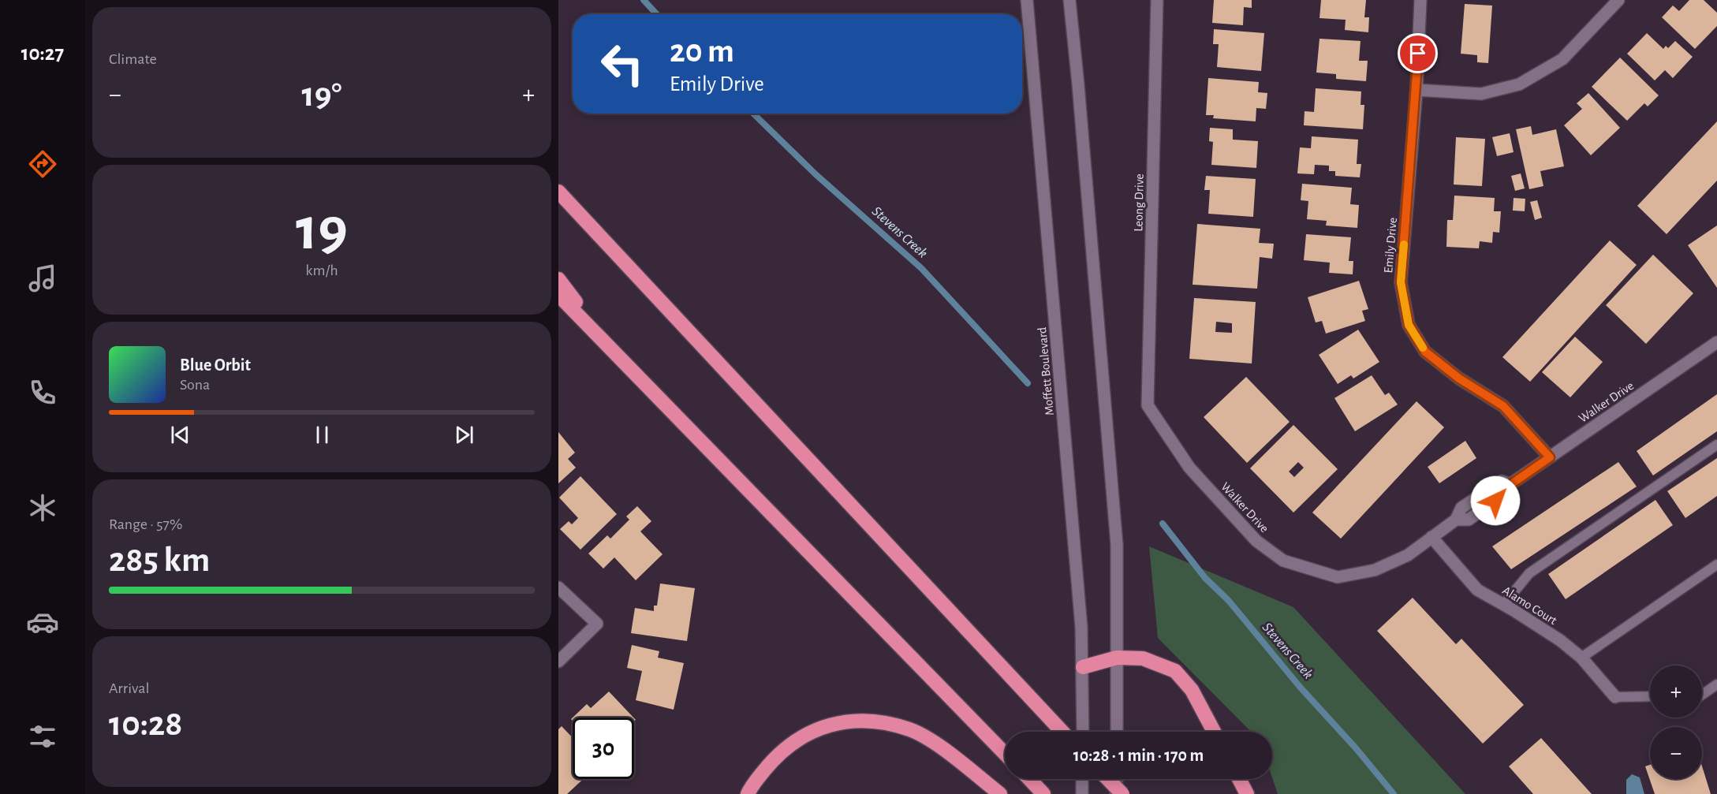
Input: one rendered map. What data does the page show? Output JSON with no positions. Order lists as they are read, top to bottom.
{
  "streets": {
    "street": [
      "Leong Drive",
      "Emily Drive",
      "Moffett Boulevard",
      "Walker Drive",
      "Alamo Court"
    ]
  },
  "crossings": [
    ["Leong Drive", "Walker Drive"],
    ["Emily Drive", "Walker Drive"],
    ["Walker Drive", "Alamo Court"]
  ],
  "water": ["Stevens Creek"],
  "page": {
    "tabs": "10:27",
    "tile": [
      "Climate",
      ["19", "km/h"],
      ["Range · 57%", "285 km"],
      ["Arrival", "10:28"]
    ],
    "turn": ["20 m", "Emily Drive"],
    "heat": ["−", "19°", "+"],
    "song": ["Blue Orbit", "Sona"],
    "map_buttons": ["+", "−"],
    "limit": "30",
    "trip": "10:28 · 1 min · 170 m"
  }
}
